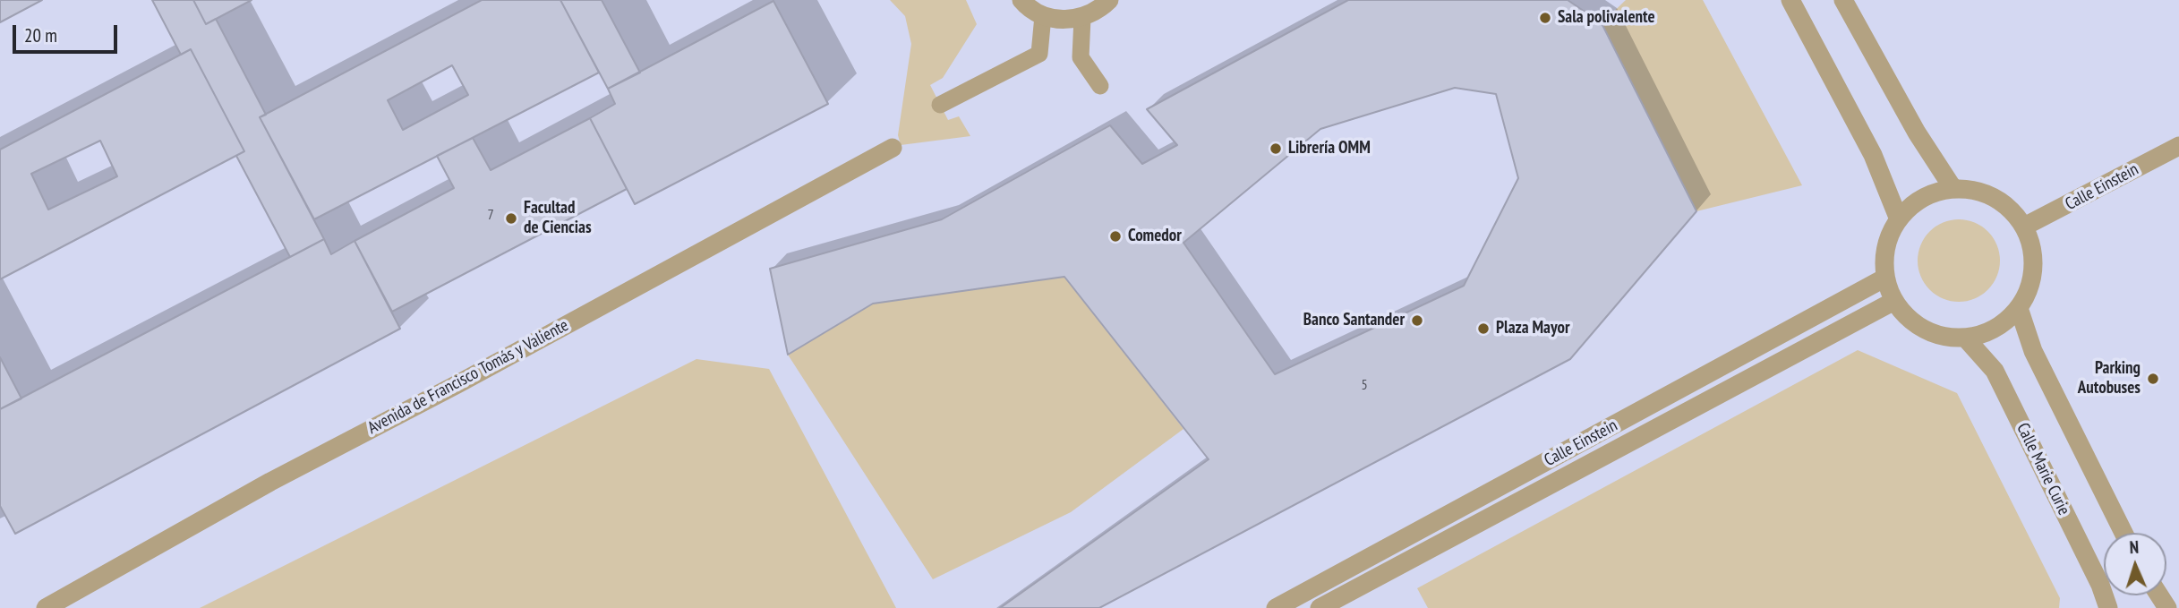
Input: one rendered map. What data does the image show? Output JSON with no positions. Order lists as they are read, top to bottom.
{
  "streets": {
    "street": ["Calle Einstein", "Avenida de Francisco Tomás y Valiente", "Calle Marie Curie"]
  },
  "crossings": [
    ["Calle Einstein", "Calle Marie Curie"]
  ],
  "places": [
    "Sala polivalente",
    "Librería OMM",
    "Facultad de Ciencias",
    "Comedor",
    "Banco Santander",
    "Plaza Mayor",
    "Parking Autobuses"
  ],
  "house_numbers": ["7", "5"],
  "scale_bar": "20 m",
  "north": "top"
}
